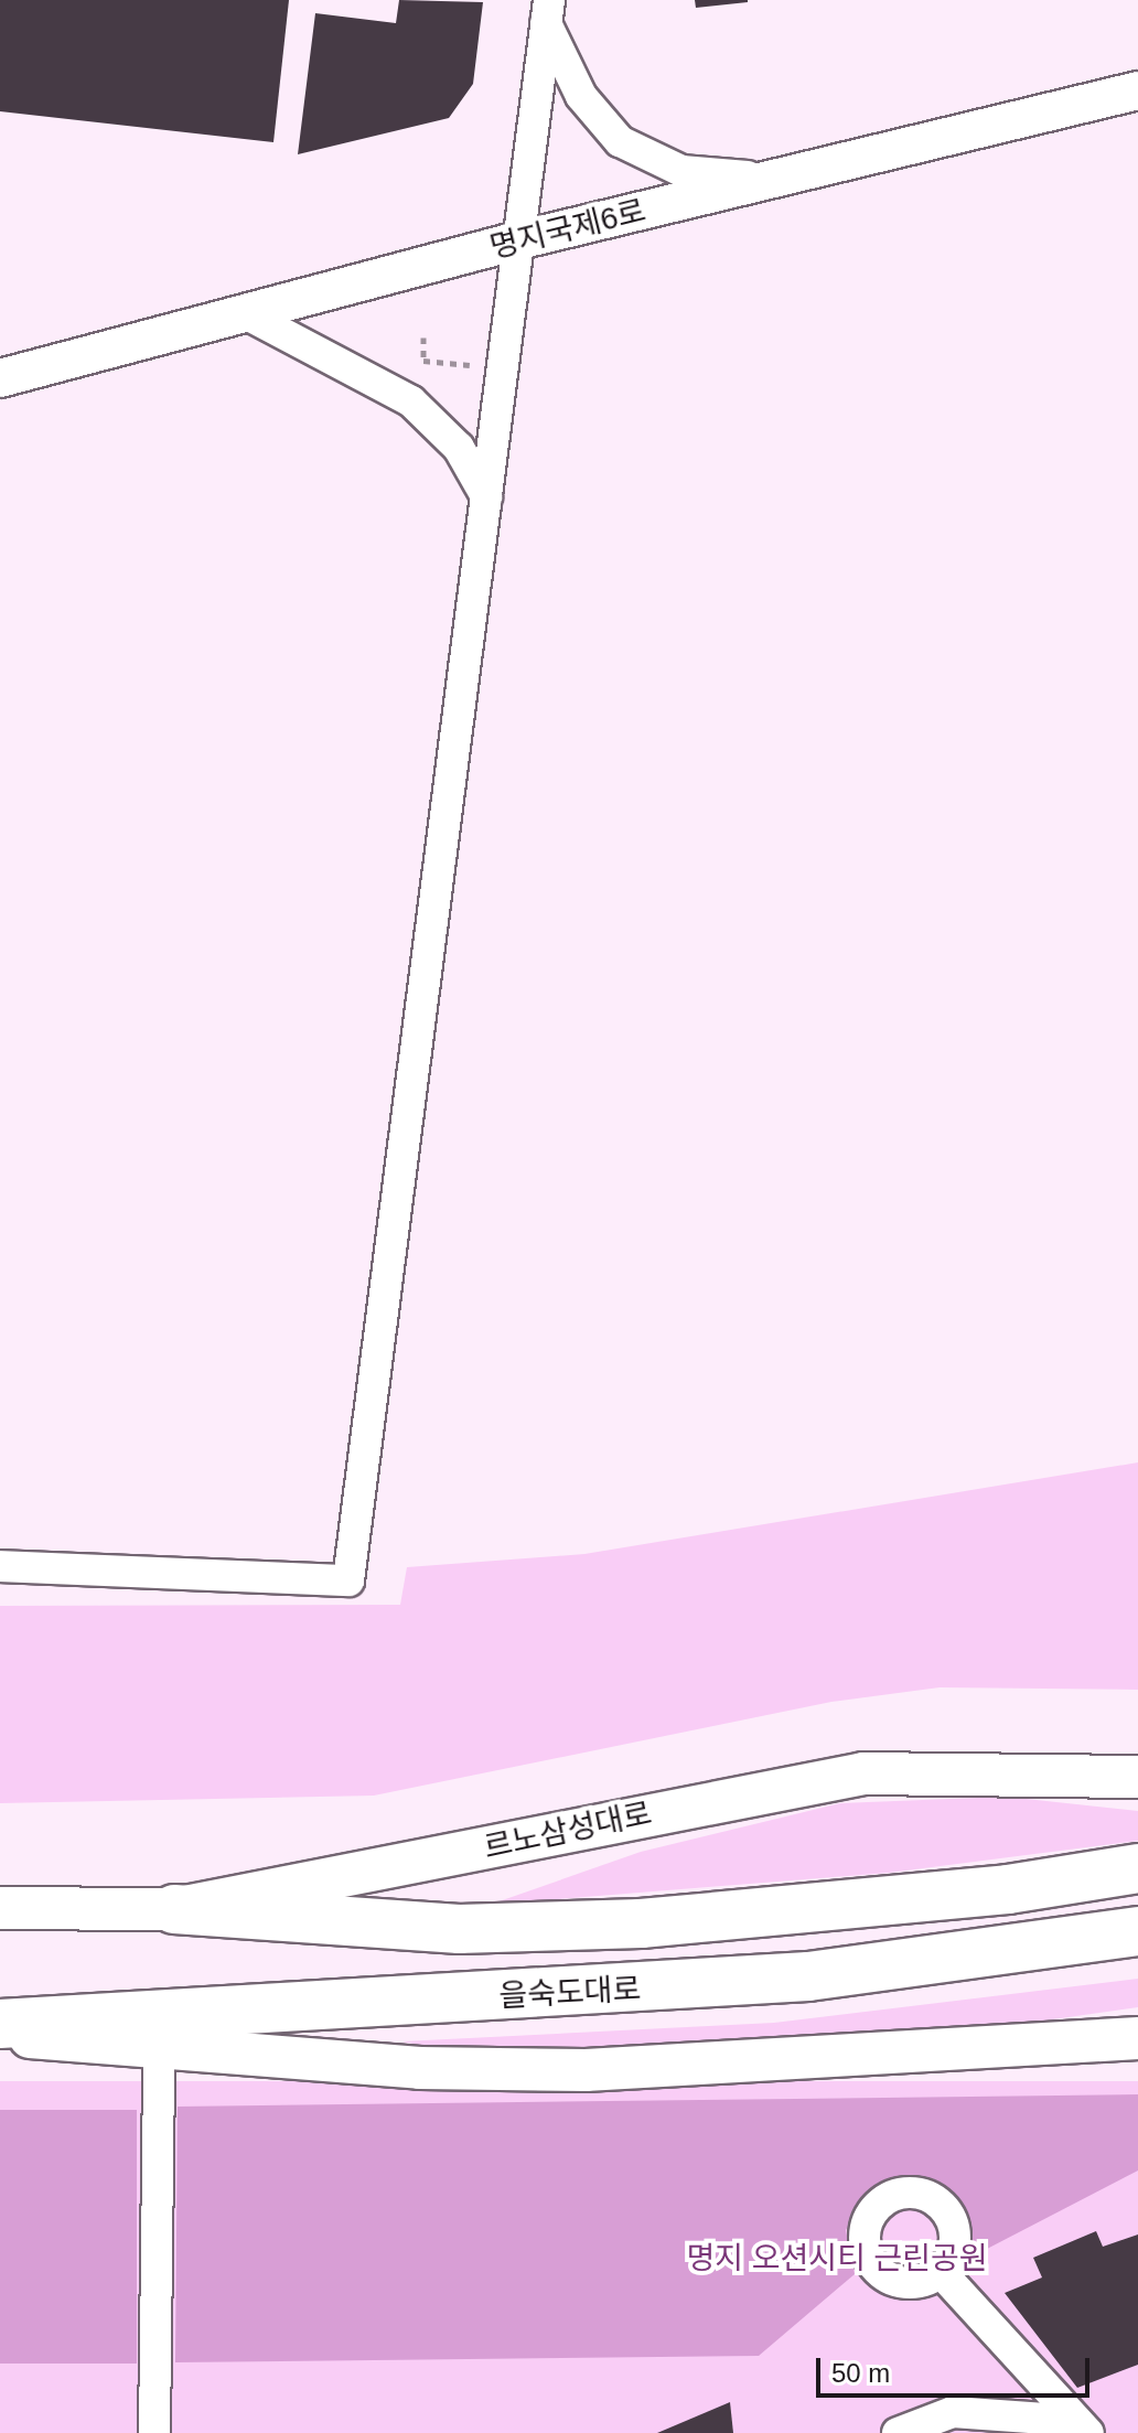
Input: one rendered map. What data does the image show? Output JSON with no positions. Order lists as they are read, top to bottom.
{
  "streets": {
    "highway": ["을숙도대로"],
    "main road": ["르노삼성대로"],
    "street": ["명지국제6로"]
  },
  "parks": ["명지 오션시티 근린공원"],
  "scale_bar": "50 m"
}
